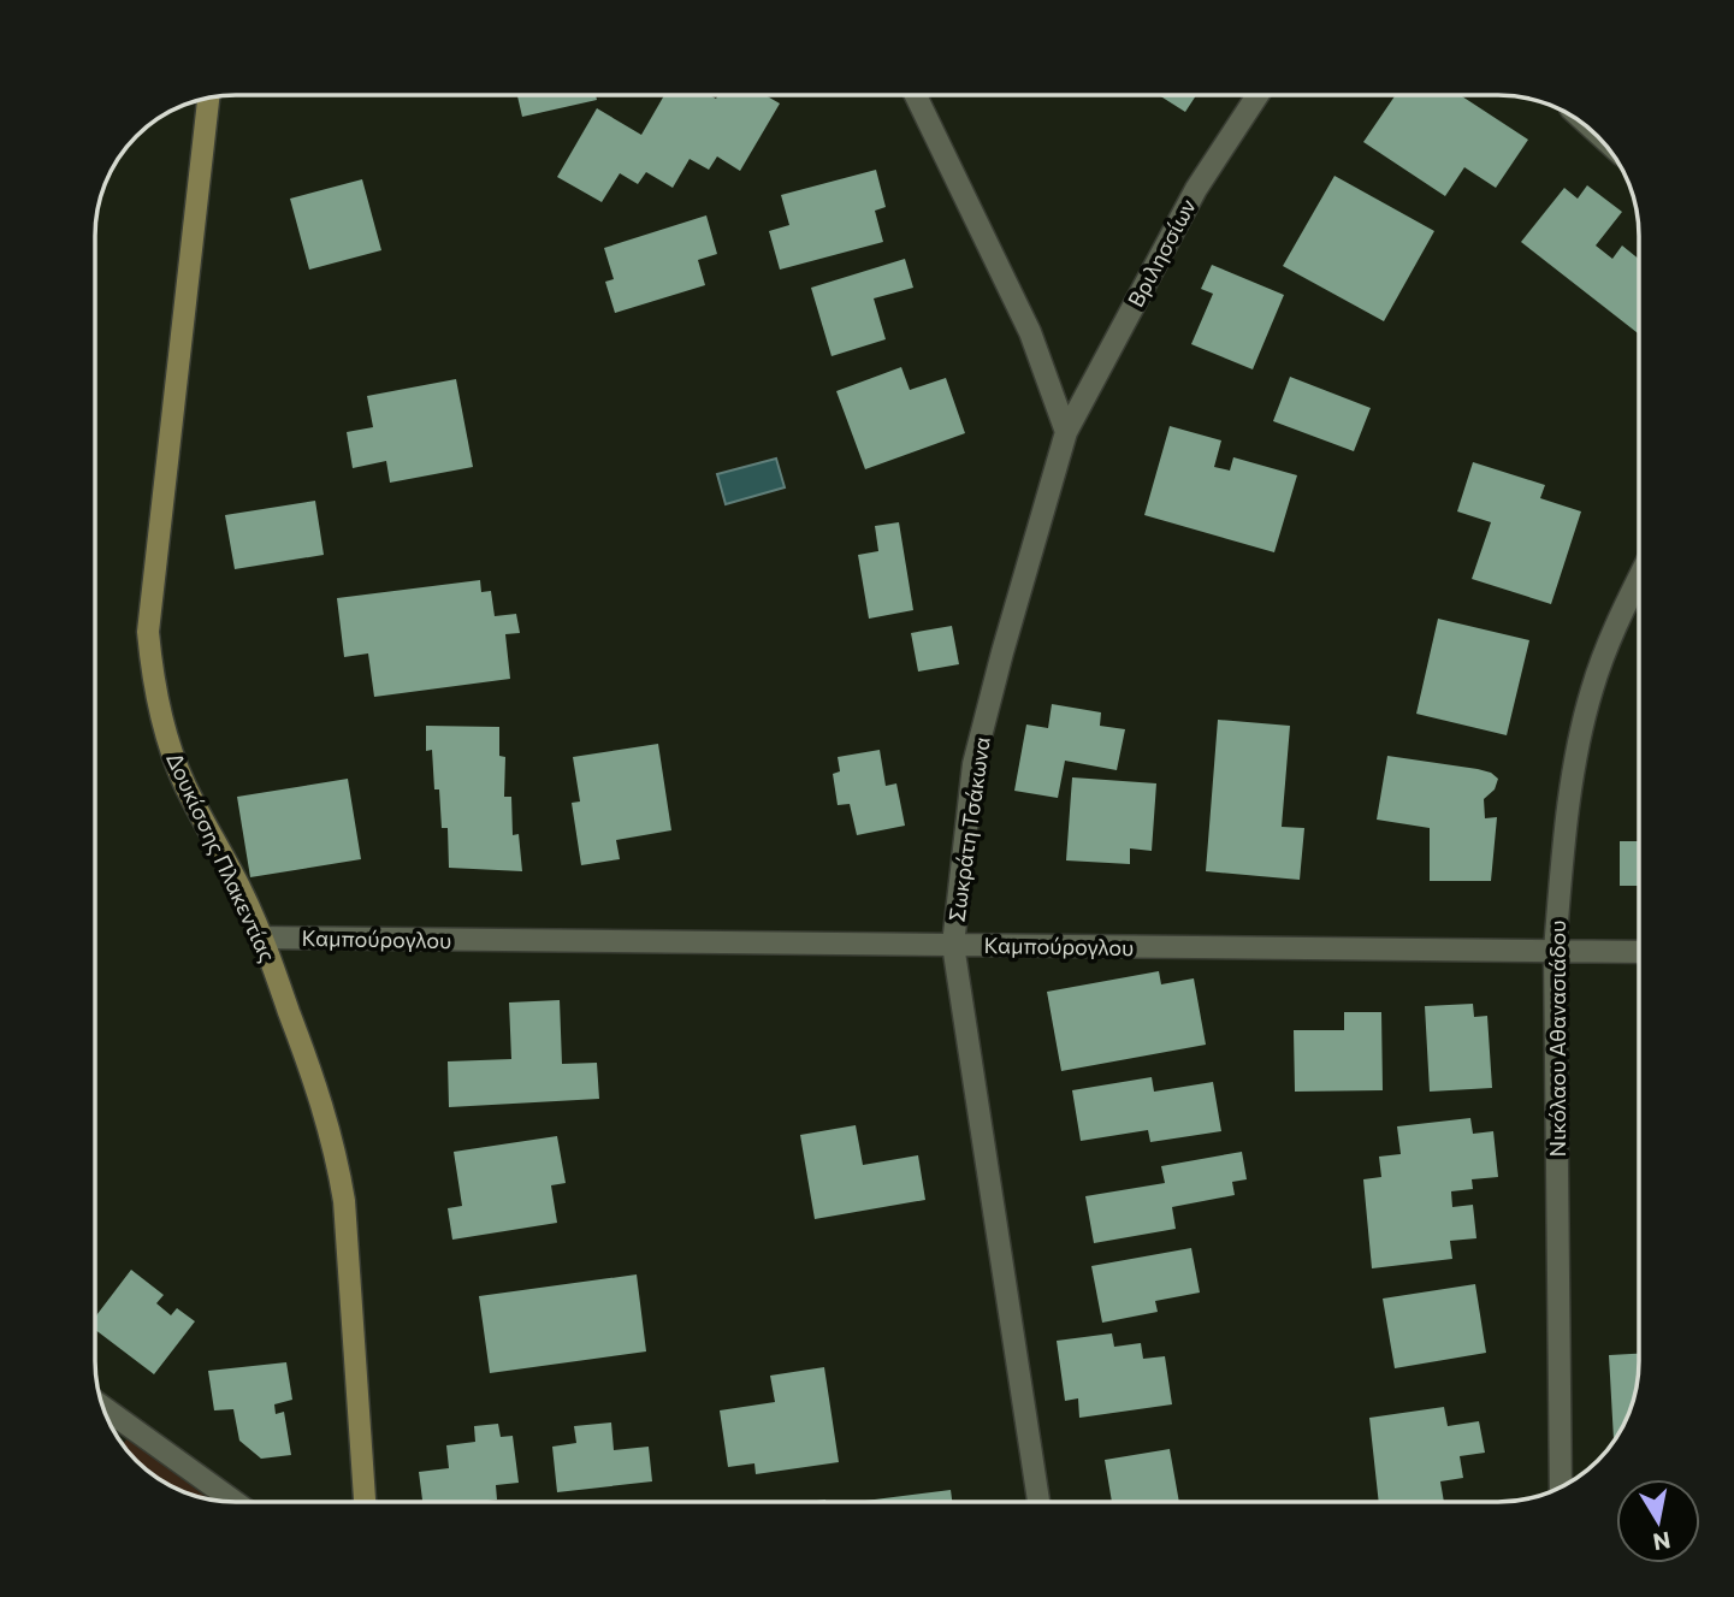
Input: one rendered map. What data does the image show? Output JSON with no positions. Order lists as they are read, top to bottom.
{
  "streets": {
    "main road": ["Δουκίσσης Πλακεντίας"],
    "street": [
      "Βριλησσίων",
      "Σωκράτη Τσάκωνα",
      "Καμπούρογλου",
      "Νικόλαου Αθανασιάδου"
    ]
  },
  "crossings": [
    ["Βριλησσίων", "Σωκράτη Τσάκωνα"],
    ["Σωκράτη Τσάκωνα", "Καμπούρογλου"],
    ["Δουκίσσης Πλακεντίας", "Καμπούρογλου"],
    ["Καμπούρογλου", "Νικόλαου Αθανασιάδου"]
  ],
  "north": "bottom"
}
